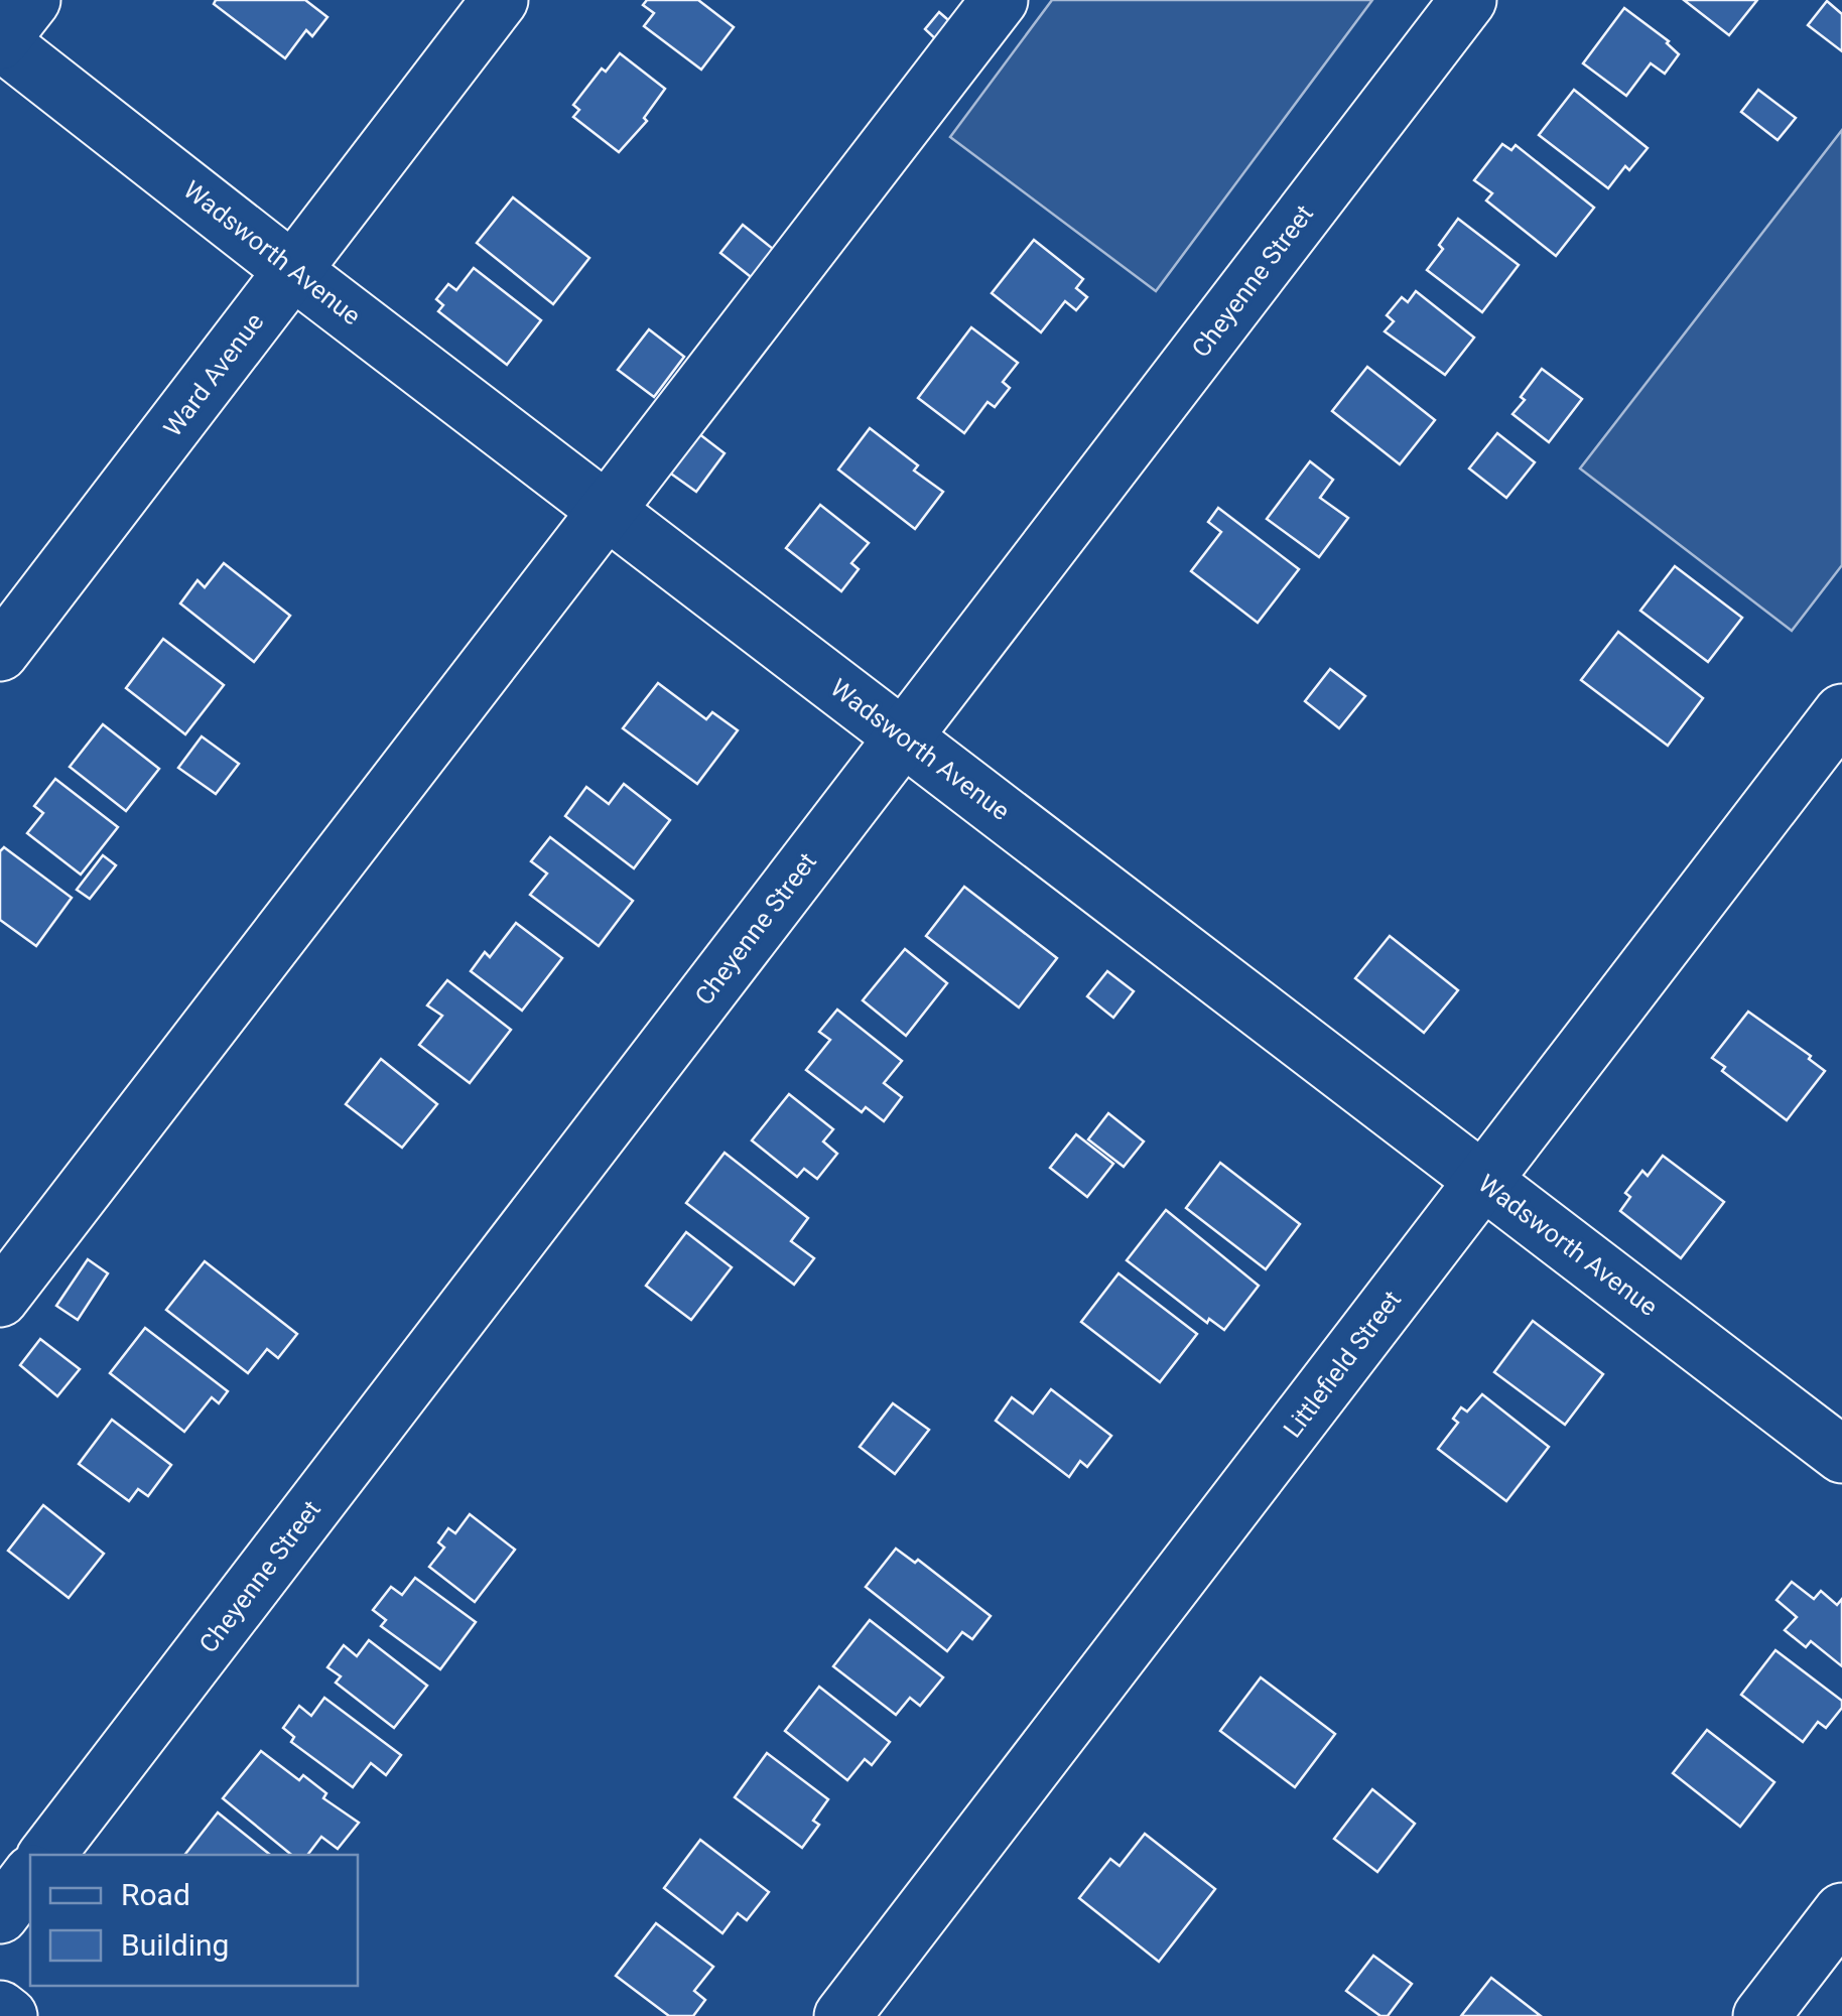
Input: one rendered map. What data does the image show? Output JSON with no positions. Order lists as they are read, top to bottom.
{
  "streets": {
    "street": [
      "Wadsworth Avenue",
      "Cheyenne Street",
      "Ward Avenue",
      "Littlefield Street"
    ]
  },
  "crossings": [
    ["Wadsworth Avenue", "Cheyenne Street"],
    ["Wadsworth Avenue", "Ward Avenue"],
    ["Wadsworth Avenue", "Littlefield Street"]
  ],
  "legend": ["Road", "Building"]
}
